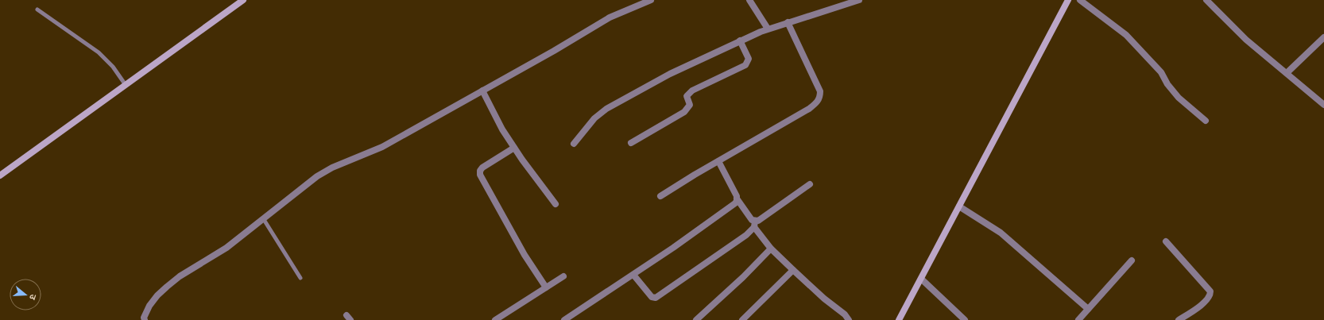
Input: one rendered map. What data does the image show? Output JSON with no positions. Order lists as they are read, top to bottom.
{
  "north": "right"
}
